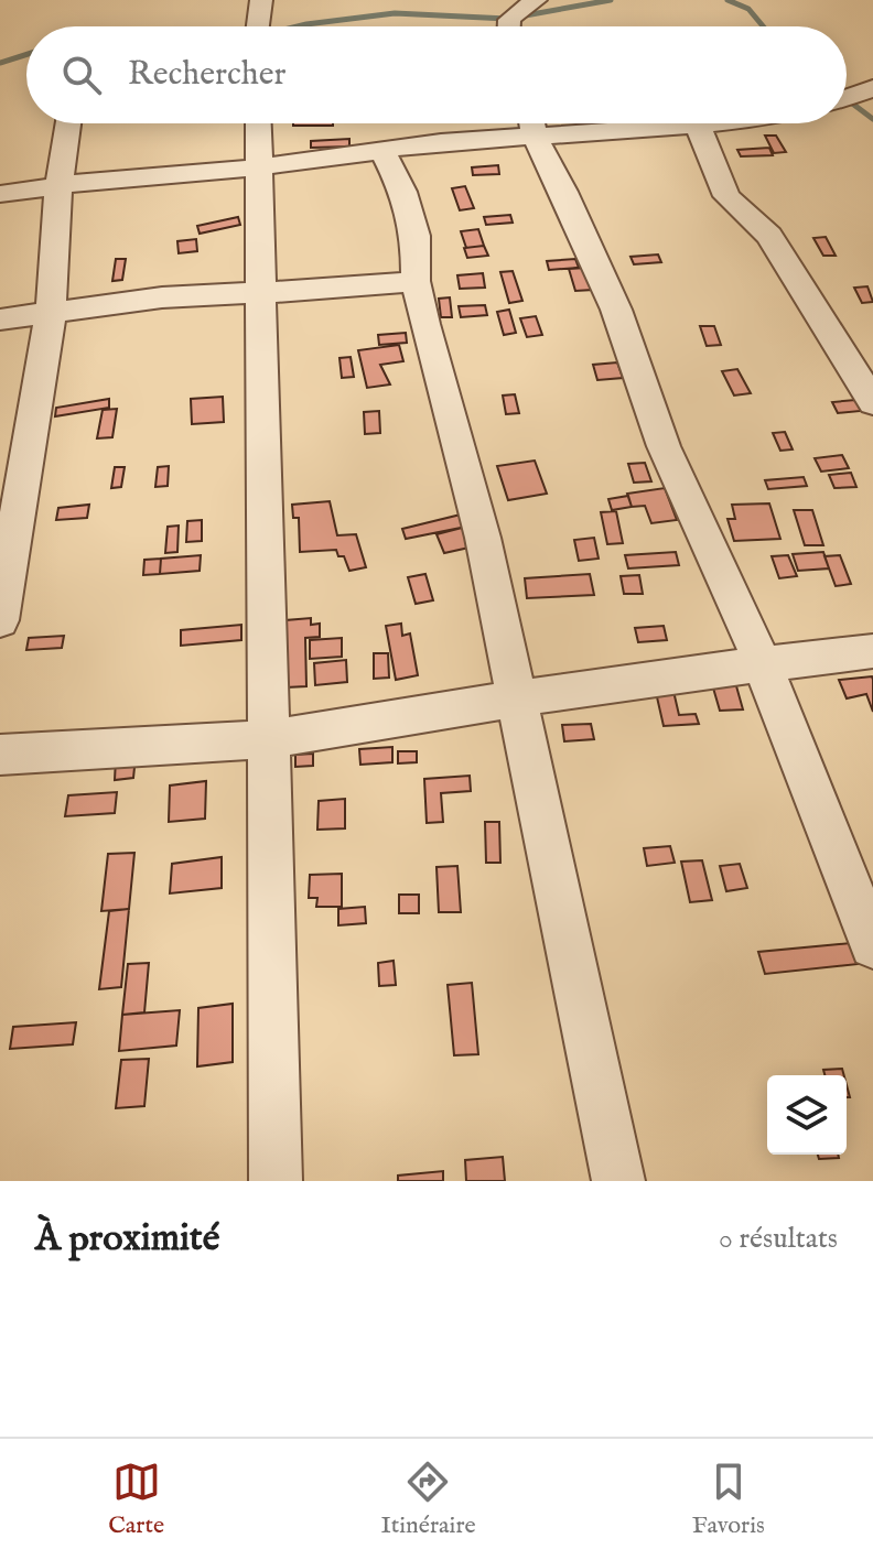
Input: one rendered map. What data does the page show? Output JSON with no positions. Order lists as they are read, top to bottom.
{
  "page": {
    "search": "Rechercher",
    "heading": ["À proximité", "0 résultats"],
    "nav": ["Carte", "Itinéraire", "Favoris"]
  }
}
